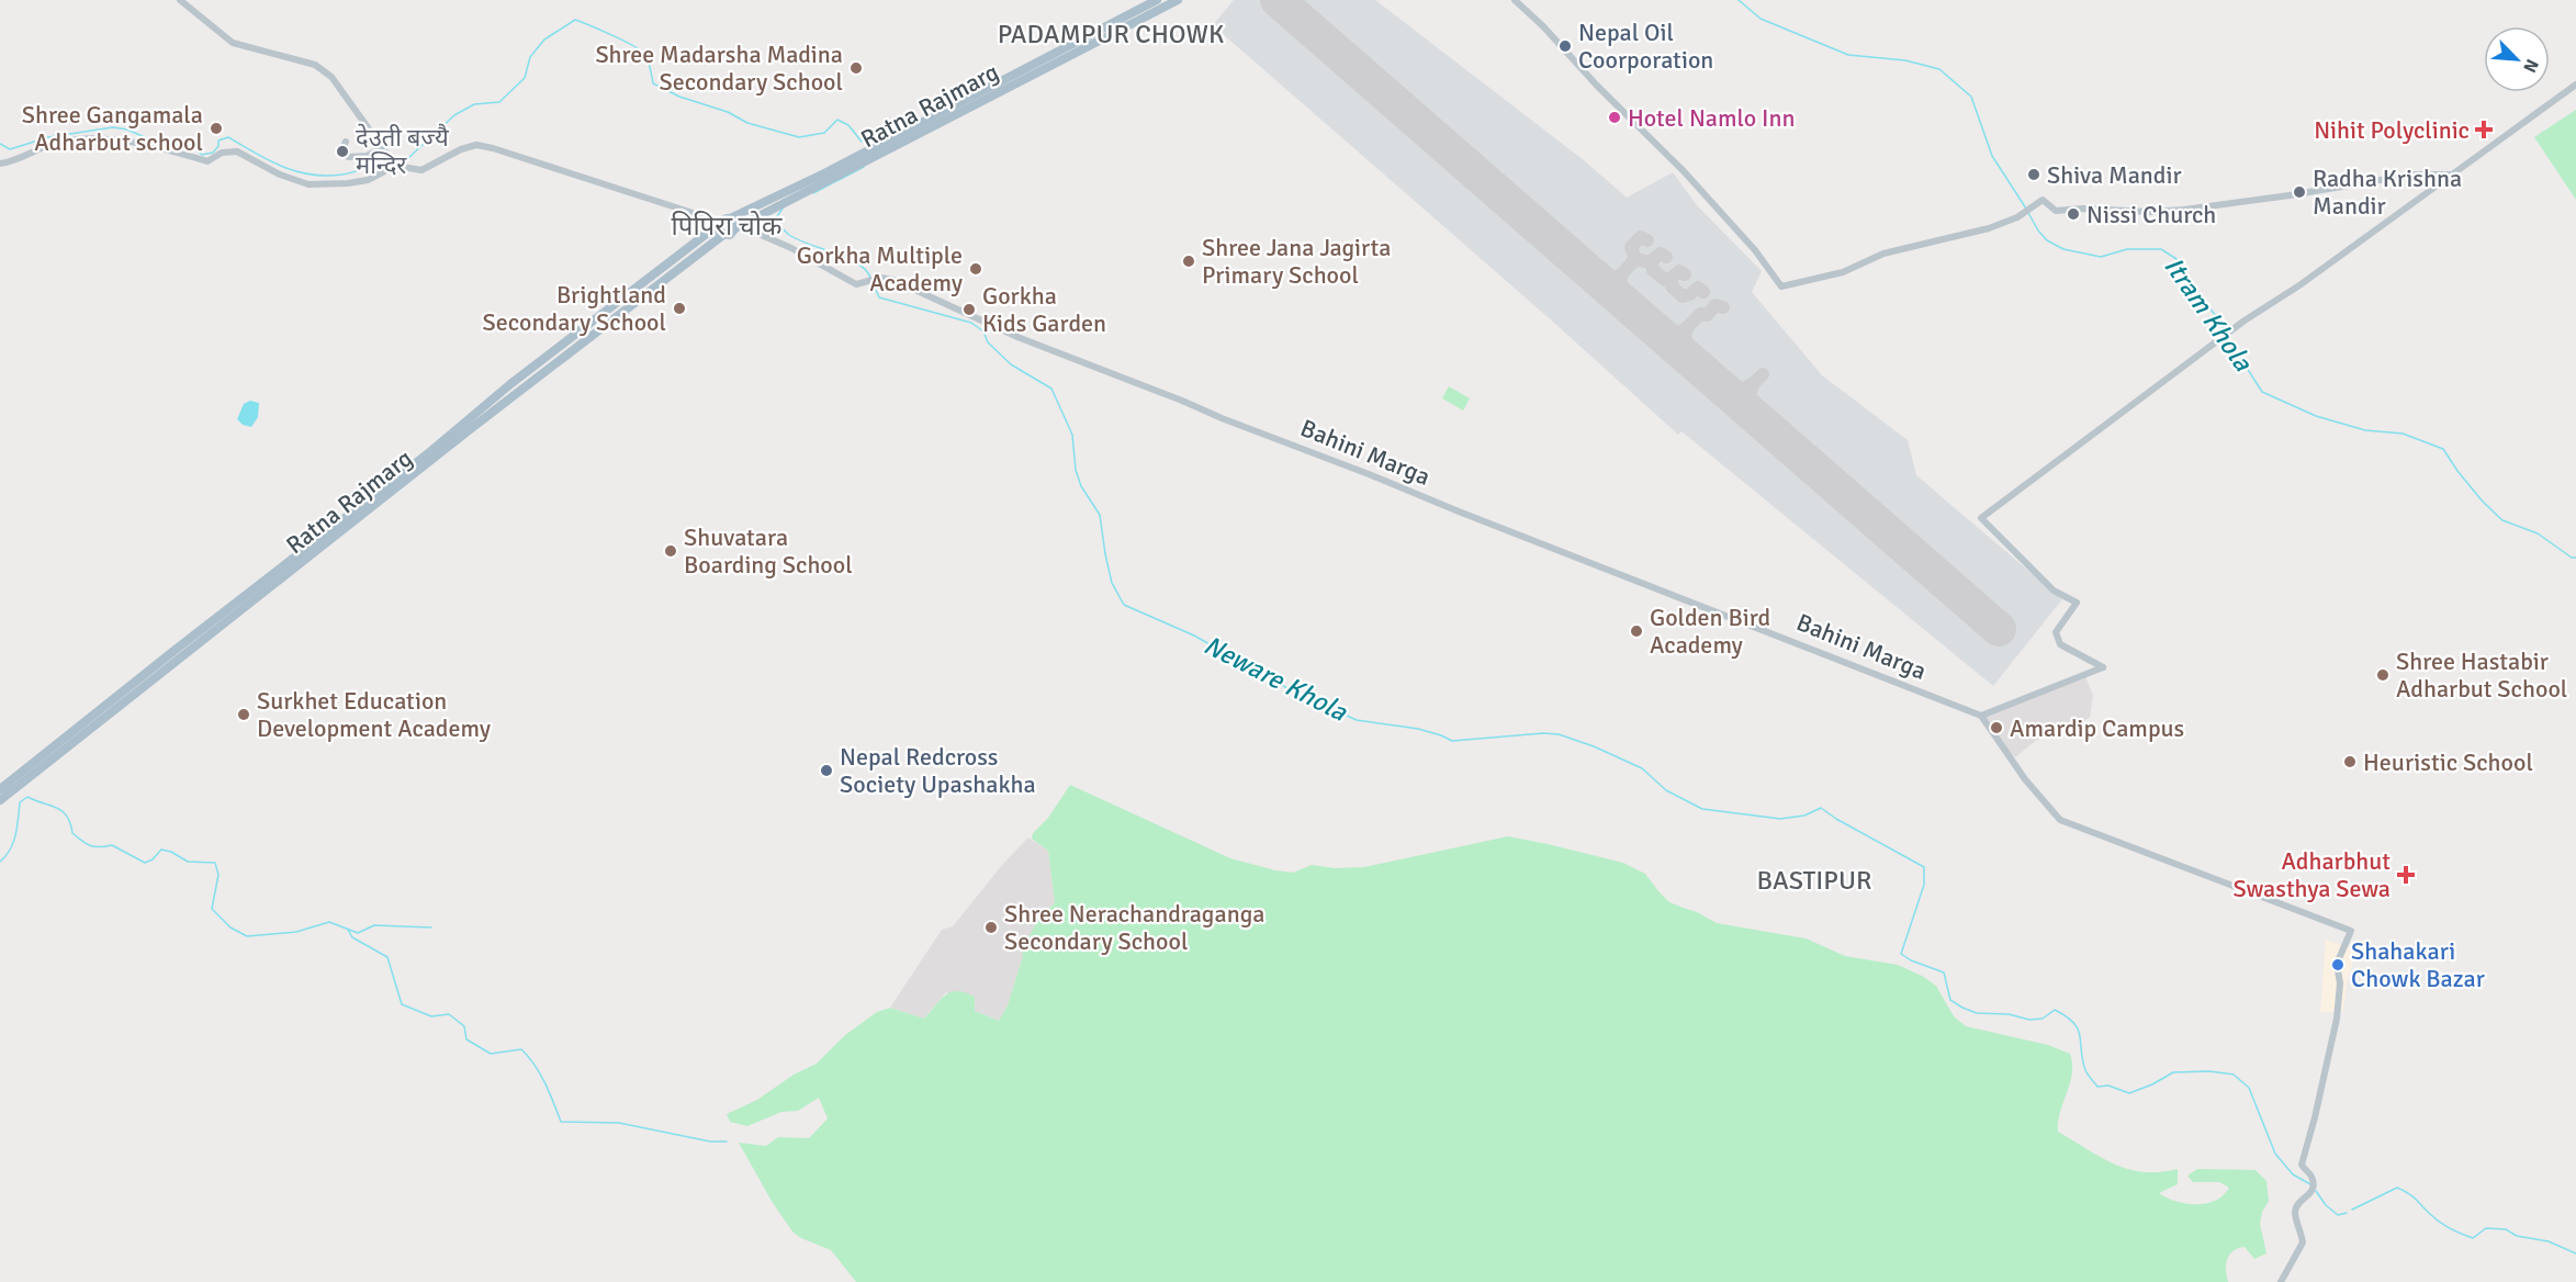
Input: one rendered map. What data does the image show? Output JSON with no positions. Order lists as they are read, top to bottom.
{
  "streets": {
    "main road": ["Ratna Rajmarg"],
    "street": ["Bahini Marga"]
  },
  "crossings": [
    ["Ratna Rajmarg", "Bahini Marga"]
  ],
  "districts": ["PADAMPUR CHOWK", "पिपिरा चोक", "BASTIPUR"],
  "water": ["Itram Khola", "Neware Khola"],
  "places": {
    "other": [
      "Nepal Oil Coorporation",
      "Shree Madarsha Madina Secondary School",
      "Hotel Namlo Inn",
      "Shree Gangamala Adharbut school",
      "देउती बज्यै मन्दिर",
      "Shiva Mandir",
      "Radha Krishna Mandir",
      "Nissi Church",
      "Shree Jana Jagirta Primary School",
      "Gorkha Multiple Academy",
      "Brightland Secondary School",
      "Gorkha Kids Garden",
      "Shuvatara Boarding School",
      "Golden Bird Academy",
      "Shree Hastabir Adharbut School",
      "Surkhet Education Development Academy",
      "Amardip Campus",
      "Heuristic School",
      "Nepal Redcross Society Upashakha",
      "Shree Nerachandraganga Secondary School",
      "Shahakari Chowk Bazar"
    ],
    "health": ["Nihit Polyclinic", "Adharbhut Swasthya Sewa"]
  },
  "north": "bottom right"
}
